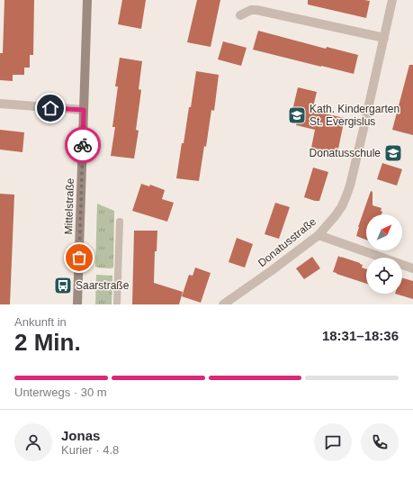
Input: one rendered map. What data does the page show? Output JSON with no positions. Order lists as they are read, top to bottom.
{
  "streets": {
    "main road": ["Mittelstraße"],
    "street": ["Donatusstraße"]
  },
  "places": {
    "school or university": ["Kath. Kindergarten St. Evergislus", "Donatusschule"],
    "bus stop": ["Saarstraße"]
  },
  "north": "top right",
  "page": {
    "heading": ["2 Min.", "Ankunft in", "18:31–18:36"],
    "panel": ["Jonas", "Kurier · 4.8"],
    "bar": "Unterwegs · 30 m"
  }
}
